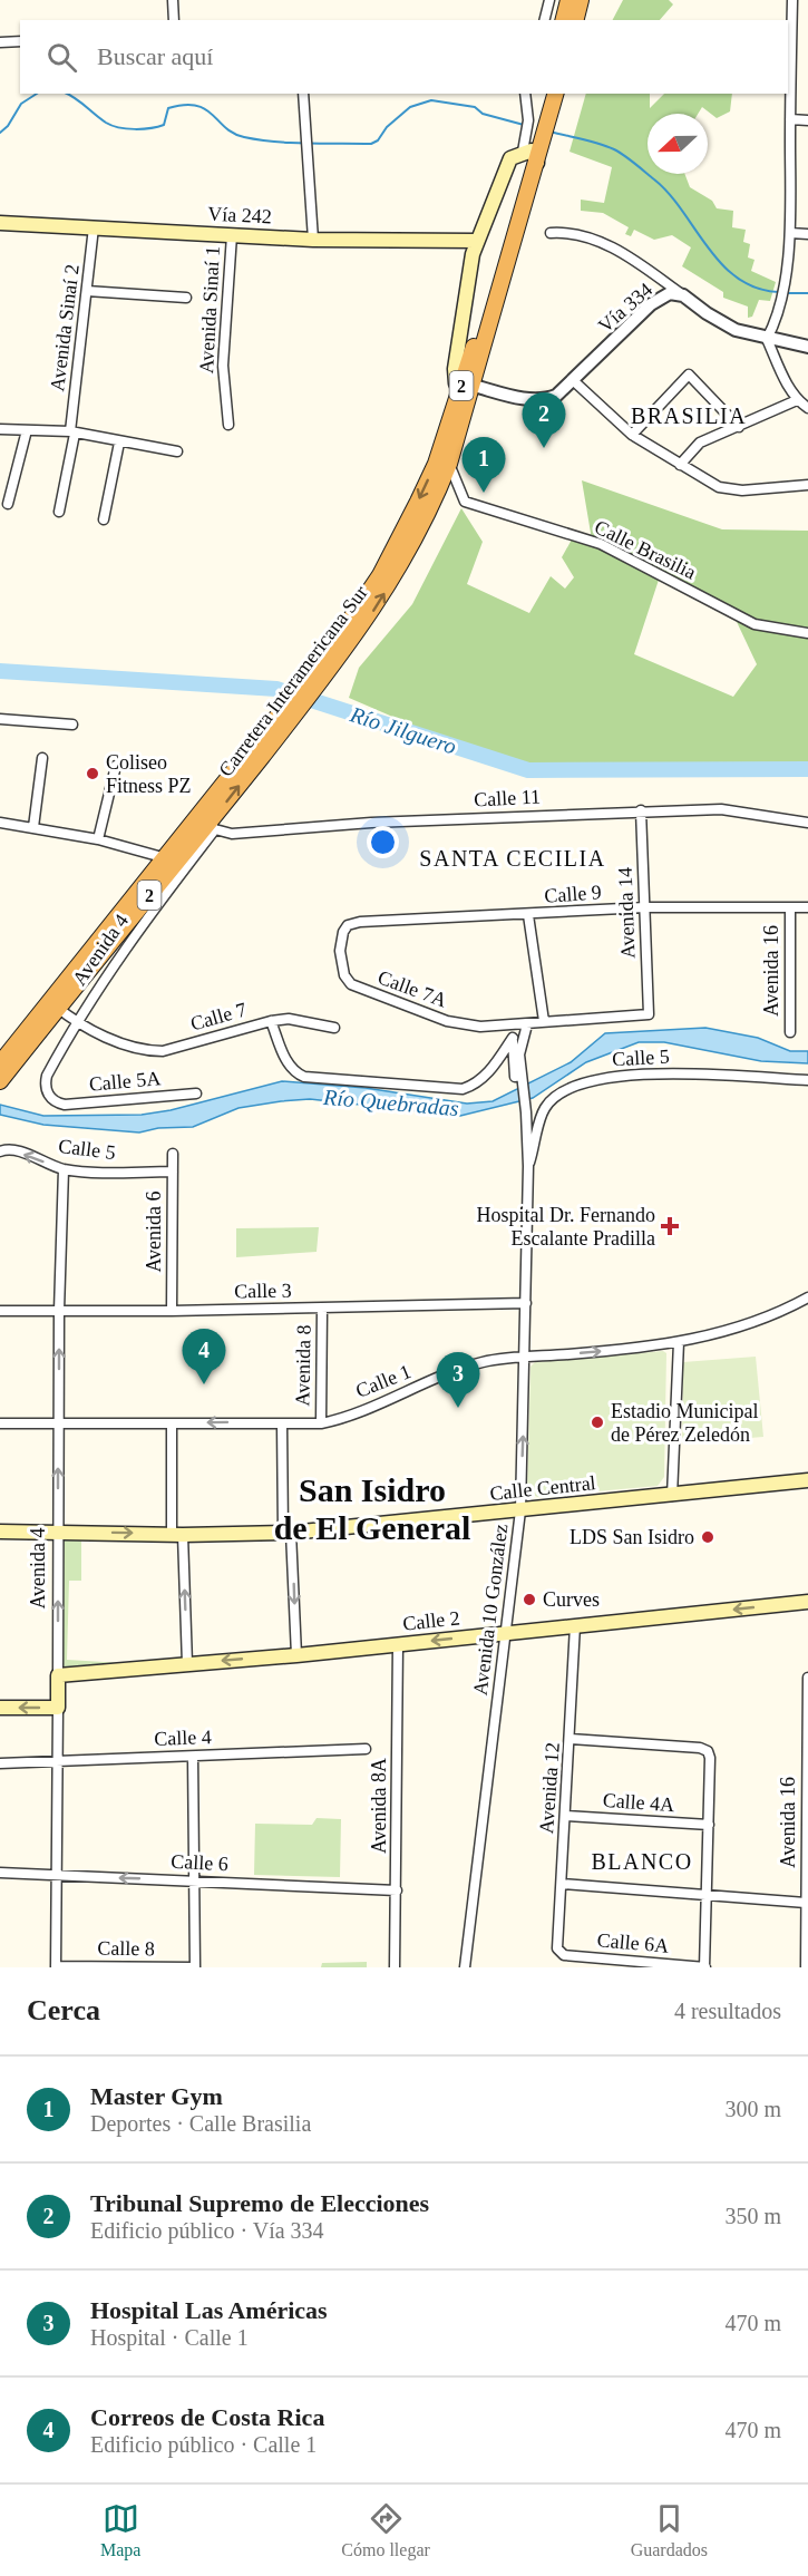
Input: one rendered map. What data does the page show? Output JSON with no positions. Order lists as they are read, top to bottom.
{
  "streets": {
    "highway": ["2", "Carretera Interamericana Sur"],
    "main road": [
      "Vía 242",
      "Avenida 4",
      "Calle Central",
      "Calle 2"
    ],
    "street": [
      "Vía 334",
      "Avenida Sinaí 1",
      "Avenida Sinaí 2",
      "Calle Brasilia",
      "Calle 11",
      "Calle 9",
      "Avenida 14",
      "Avenida 16",
      "Calle 7A",
      "Calle 7",
      "Calle 5",
      "Calle 5A",
      "Avenida 6",
      "Calle 3",
      "Avenida 8",
      "Calle 1",
      "Avenida 10 González",
      "Calle 4",
      "Avenida 12",
      "Calle 4A",
      "Avenida 8A",
      "Calle 6",
      "Calle 6A",
      "Calle 8"
    ]
  },
  "crossings": [
    ["Vía 242", "Avenida Sinaí 1"],
    ["Vía 242", "Avenida Sinaí 2"],
    ["Vía 334", "Carretera Interamericana Sur"],
    ["Calle Brasilia", "Carretera Interamericana Sur"],
    ["Carretera Interamericana Sur", "Calle 11"],
    ["Carretera Interamericana Sur", "Avenida 4"],
    ["Carretera Interamericana Sur", "Calle 7"],
    ["Calle 11", "Avenida 14"],
    ["Calle 11", "Avenida 4"],
    ["Calle 9", "Avenida 14"],
    ["Calle 9", "Avenida 16"],
    ["Calle 9", "Calle 7A"],
    ["Avenida 4", "Calle 7"],
    ["Avenida 4", "Calle 5"],
    ["Avenida 4", "Calle 5A"],
    ["Avenida 4", "Calle 3"],
    ["Avenida 4", "Calle 1"],
    ["Avenida 4", "Calle Central"],
    ["Avenida 4", "Calle 2"],
    ["Avenida 4", "Calle 4"],
    ["Avenida 4", "Calle 6"],
    ["Avenida 4", "Calle 8"],
    ["Calle 7A", "Avenida 10 González"],
    ["Calle 7", "Avenida 10 González"],
    ["Calle 5", "Avenida 6"],
    ["Calle 5", "Avenida 10 González"],
    ["Avenida 6", "Calle 3"],
    ["Calle 3", "Avenida 8"],
    ["Calle 3", "Avenida 10 González"],
    ["Avenida 8", "Calle 1"],
    ["Avenida 8", "Calle Central"],
    ["Avenida 8", "Calle 2"],
    ["Calle 1", "Avenida 10 González"],
    ["Calle Central", "Avenida 10 González"],
    ["Avenida 10 González", "Calle 2"],
    ["Calle 2", "Avenida 12"],
    ["Calle 2", "Avenida 8A"],
    ["Avenida 12", "Calle 4A"],
    ["Avenida 12", "Calle 6A"],
    ["Avenida 8A", "Calle 6"]
  ],
  "one_way": ["Avenida 8", "Calle 2"],
  "districts": [
    "BRASILIA",
    "SANTA CECILIA",
    "San Isidro de El General",
    "BLANCO"
  ],
  "water": ["Río Jilguero", "Río Quebradas"],
  "places": {
    "other": [
      "Coliseo Fitness PZ",
      "Estadio Municipal de Pérez Zeledón",
      "LDS San Isidro",
      "Curves"
    ],
    "health": ["Hospital Dr. Fernando Escalante Pradilla"]
  },
  "north": "left",
  "page": {
    "search": "Buscar aquí",
    "pins": [
      "2",
      "1",
      "4",
      "3"
    ],
    "heading": ["Cerca", "4 resultados"],
    "list": [
      {
        "mark": "1",
        "name": "Master Gym",
        "note": "Deportes · Calle Brasilia",
        "value": "300 m"
      },
      {
        "mark": "2",
        "name": "Tribunal Supremo de Elecciones",
        "note": "Edificio público · Vía 334",
        "value": "350 m"
      },
      {
        "mark": "3",
        "name": "Hospital Las Américas",
        "note": "Hospital · Calle 1",
        "value": "470 m"
      },
      {
        "mark": "4",
        "name": "Correos de Costa Rica",
        "note": "Edificio público · Calle 1",
        "value": "470 m"
      }
    ],
    "nav": ["Mapa", "Cómo llegar", "Guardados"]
  }
}
